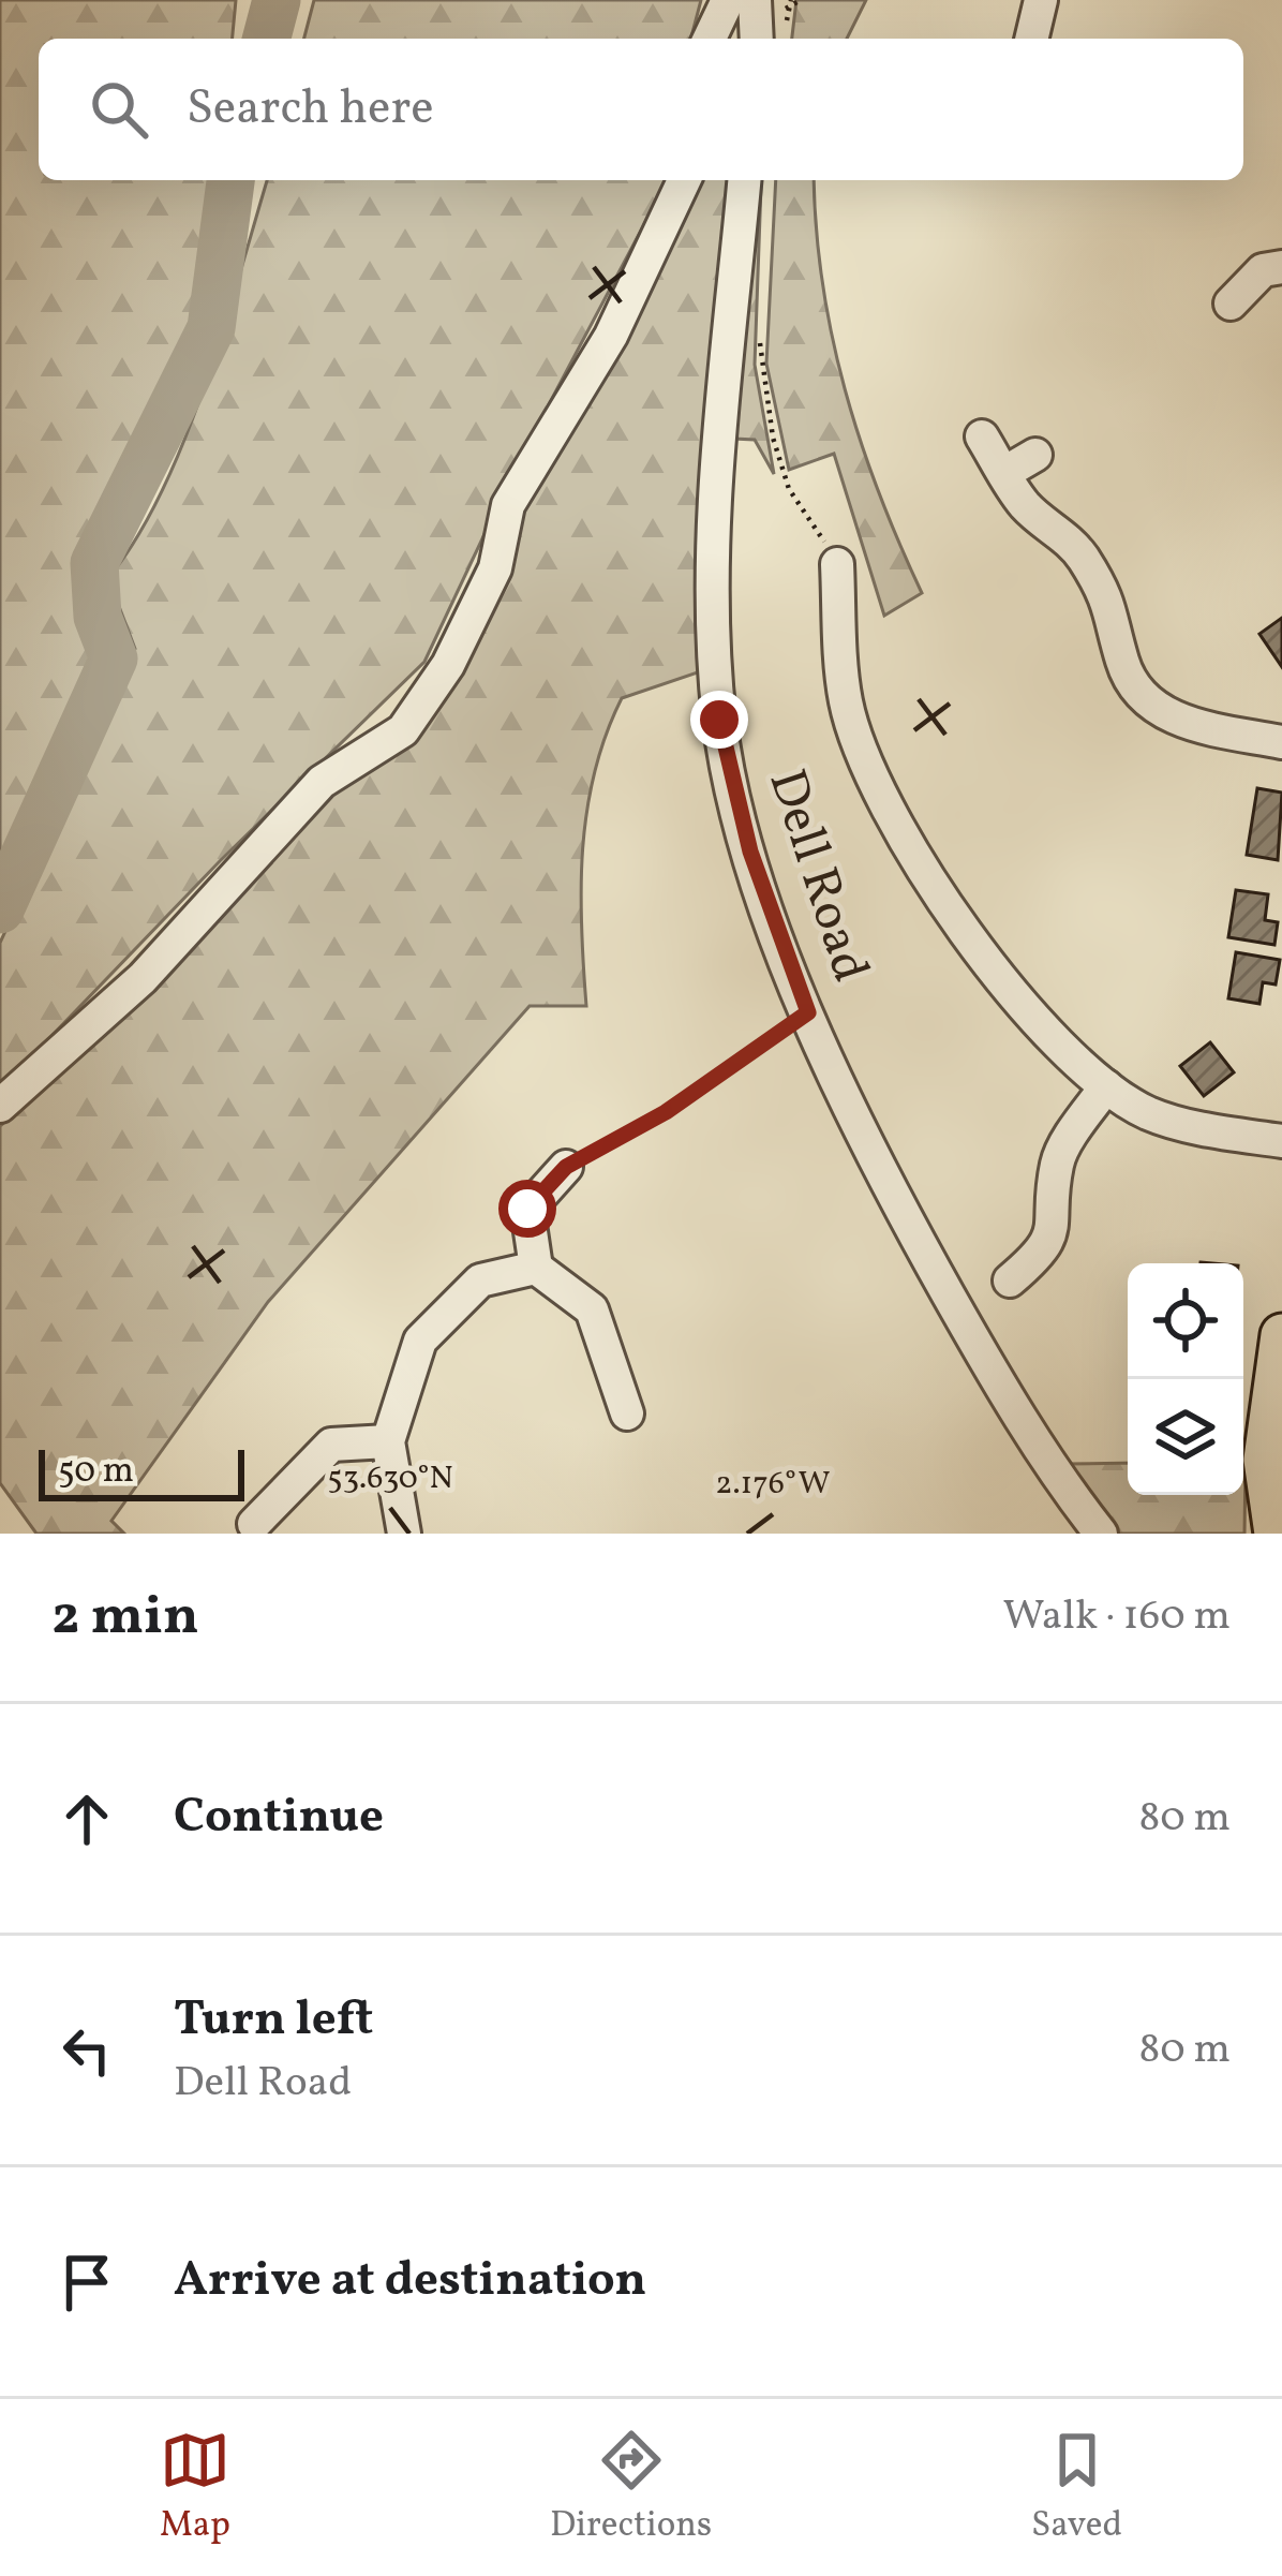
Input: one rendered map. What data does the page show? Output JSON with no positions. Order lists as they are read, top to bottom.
{
  "streets": {
    "street": ["Dell Road"]
  },
  "scale_bar": "50 m",
  "page": {
    "search": "Search here",
    "scale": "50 m",
    "heading": ["2 min", "Walk · 160 m"],
    "list": [
      ["Continue", "80 m"],
      ["Turn left", "Dell Road", "80 m"],
      "Arrive at destination"
    ],
    "nav": ["Map", "Directions", "Saved"]
  },
  "coordinates": ["53.630°N", "2.176°W"]
}
